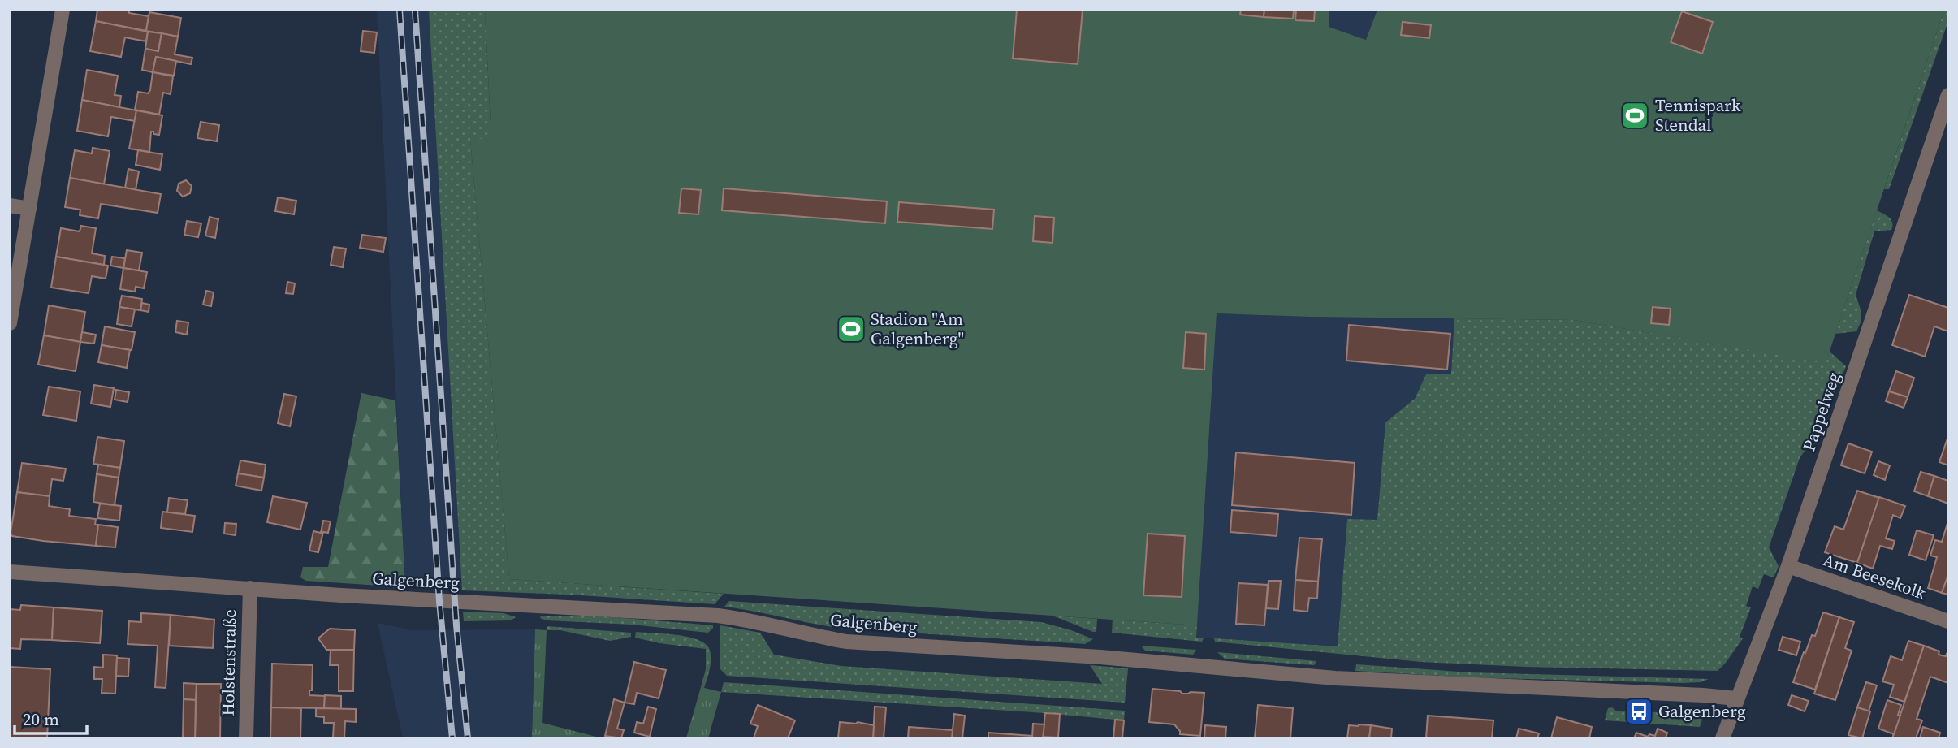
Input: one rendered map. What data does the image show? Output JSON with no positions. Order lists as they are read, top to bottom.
{
  "streets": {
    "street": [
      "Pappelweg",
      "Am Beesekolk",
      "Galgenberg",
      "Holstenstraße"
    ]
  },
  "crossings": [
    ["Pappelweg", "Am Beesekolk"],
    ["Pappelweg", "Galgenberg"],
    ["Galgenberg", "Holstenstraße"]
  ],
  "places": {
    "sports": ["Tennispark Stendal", "Stadion \"Am Galgenberg\""],
    "bus stop": ["Galgenberg"]
  },
  "scale_bar": "20 m"
}
